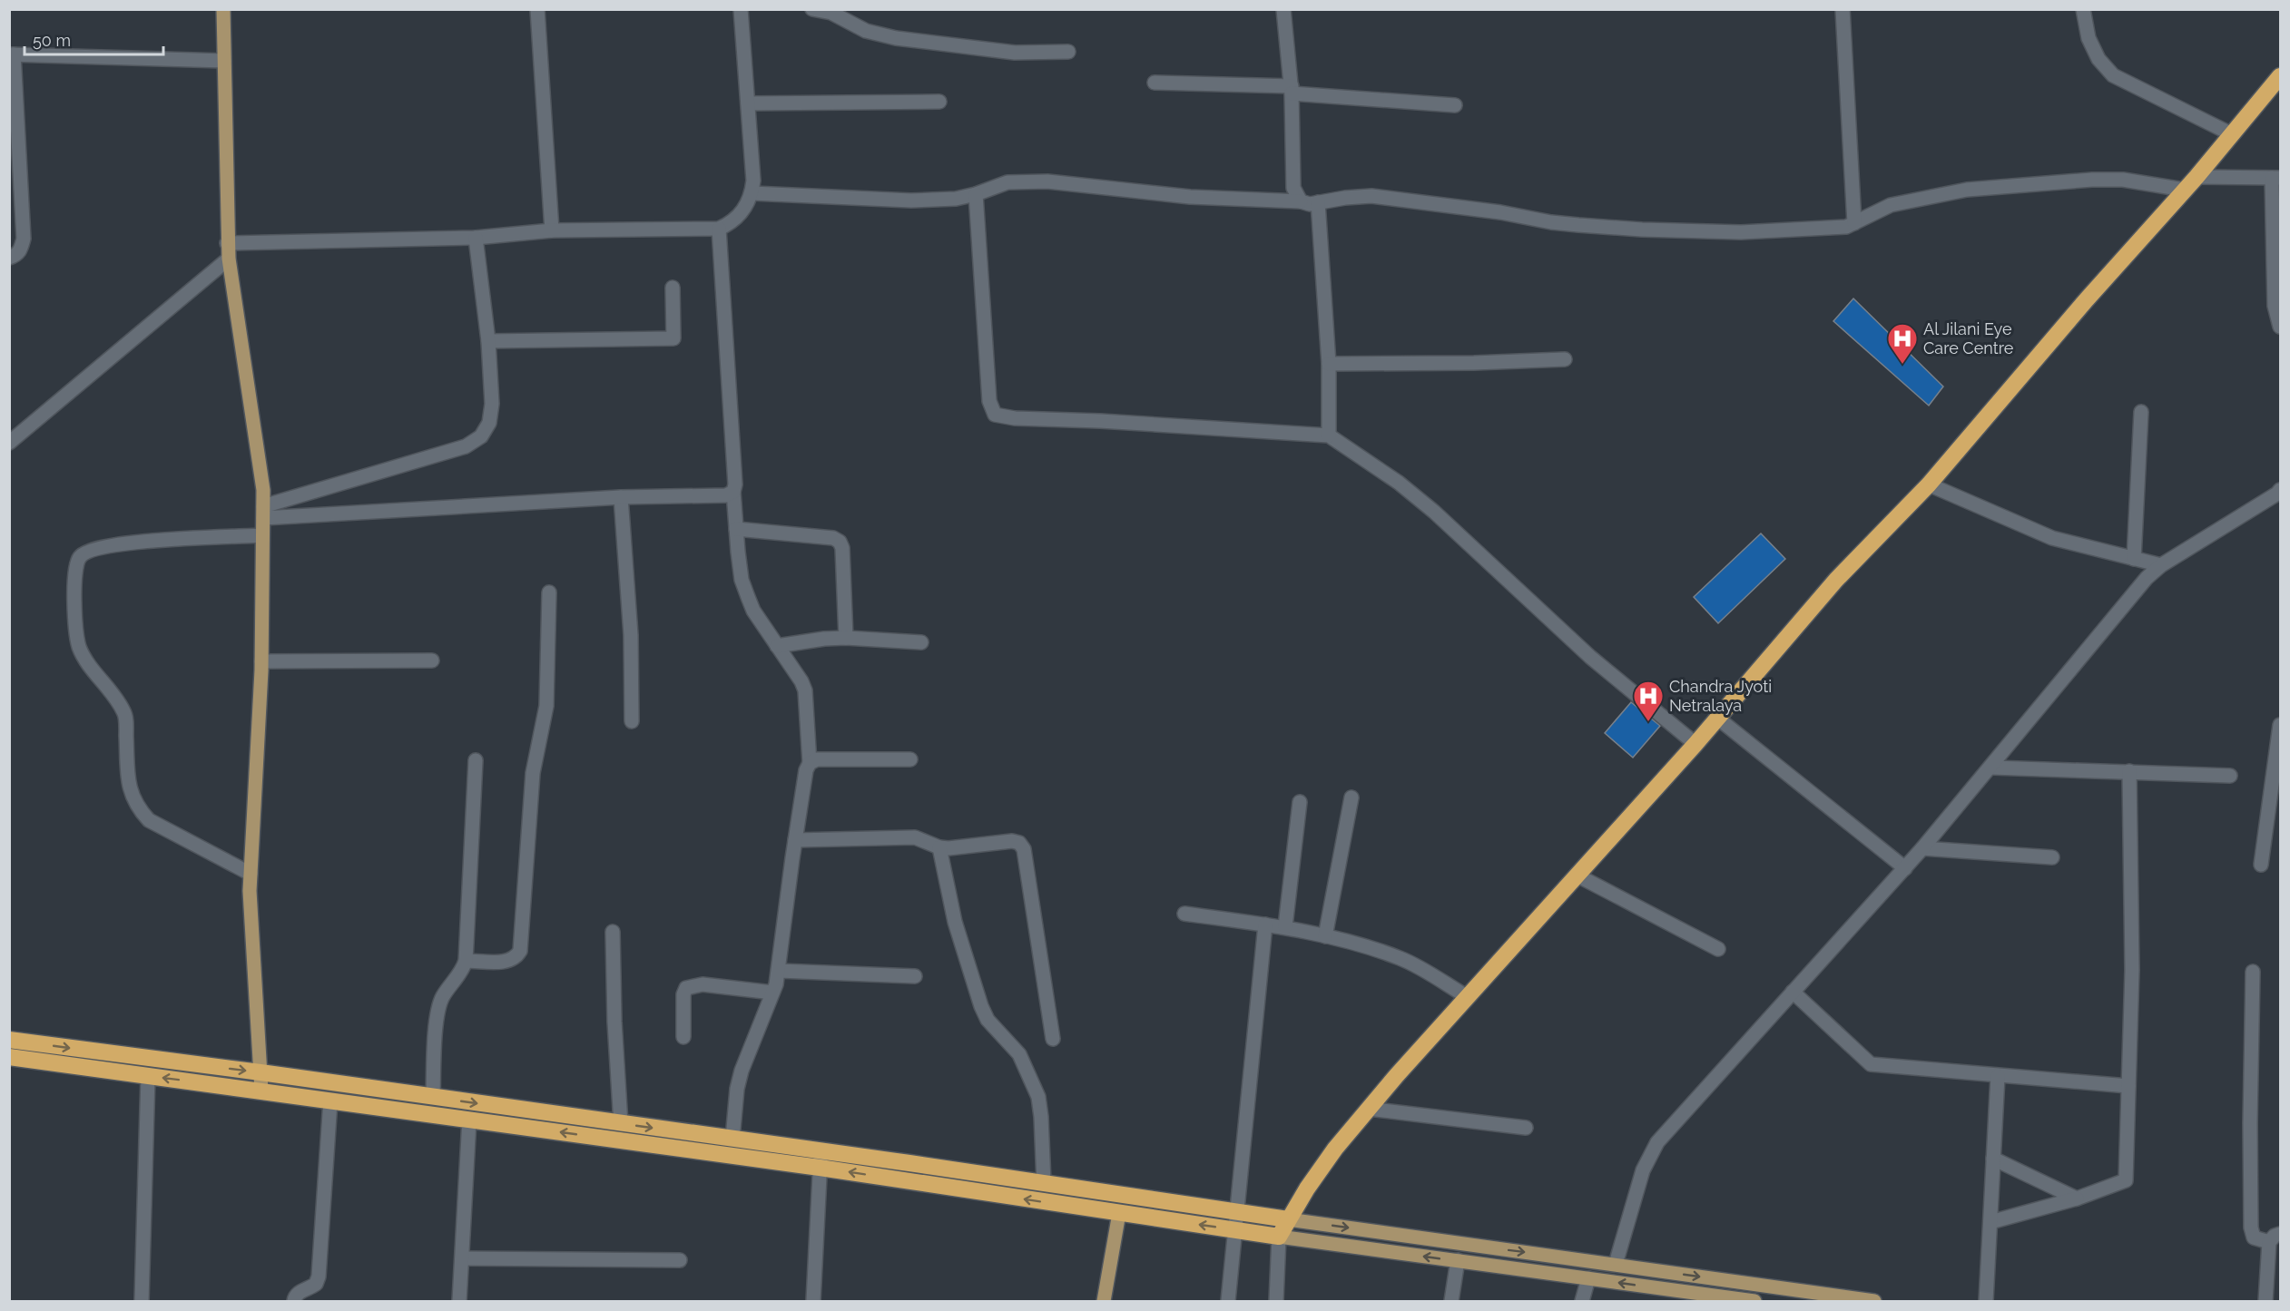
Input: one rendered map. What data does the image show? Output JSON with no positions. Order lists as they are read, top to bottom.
{
  "places": {
    "hospital": ["Al Jilani Eye Care Centre", "Chandra Jyoti Netralaya"]
  },
  "scale_bar": "50 m"
}
